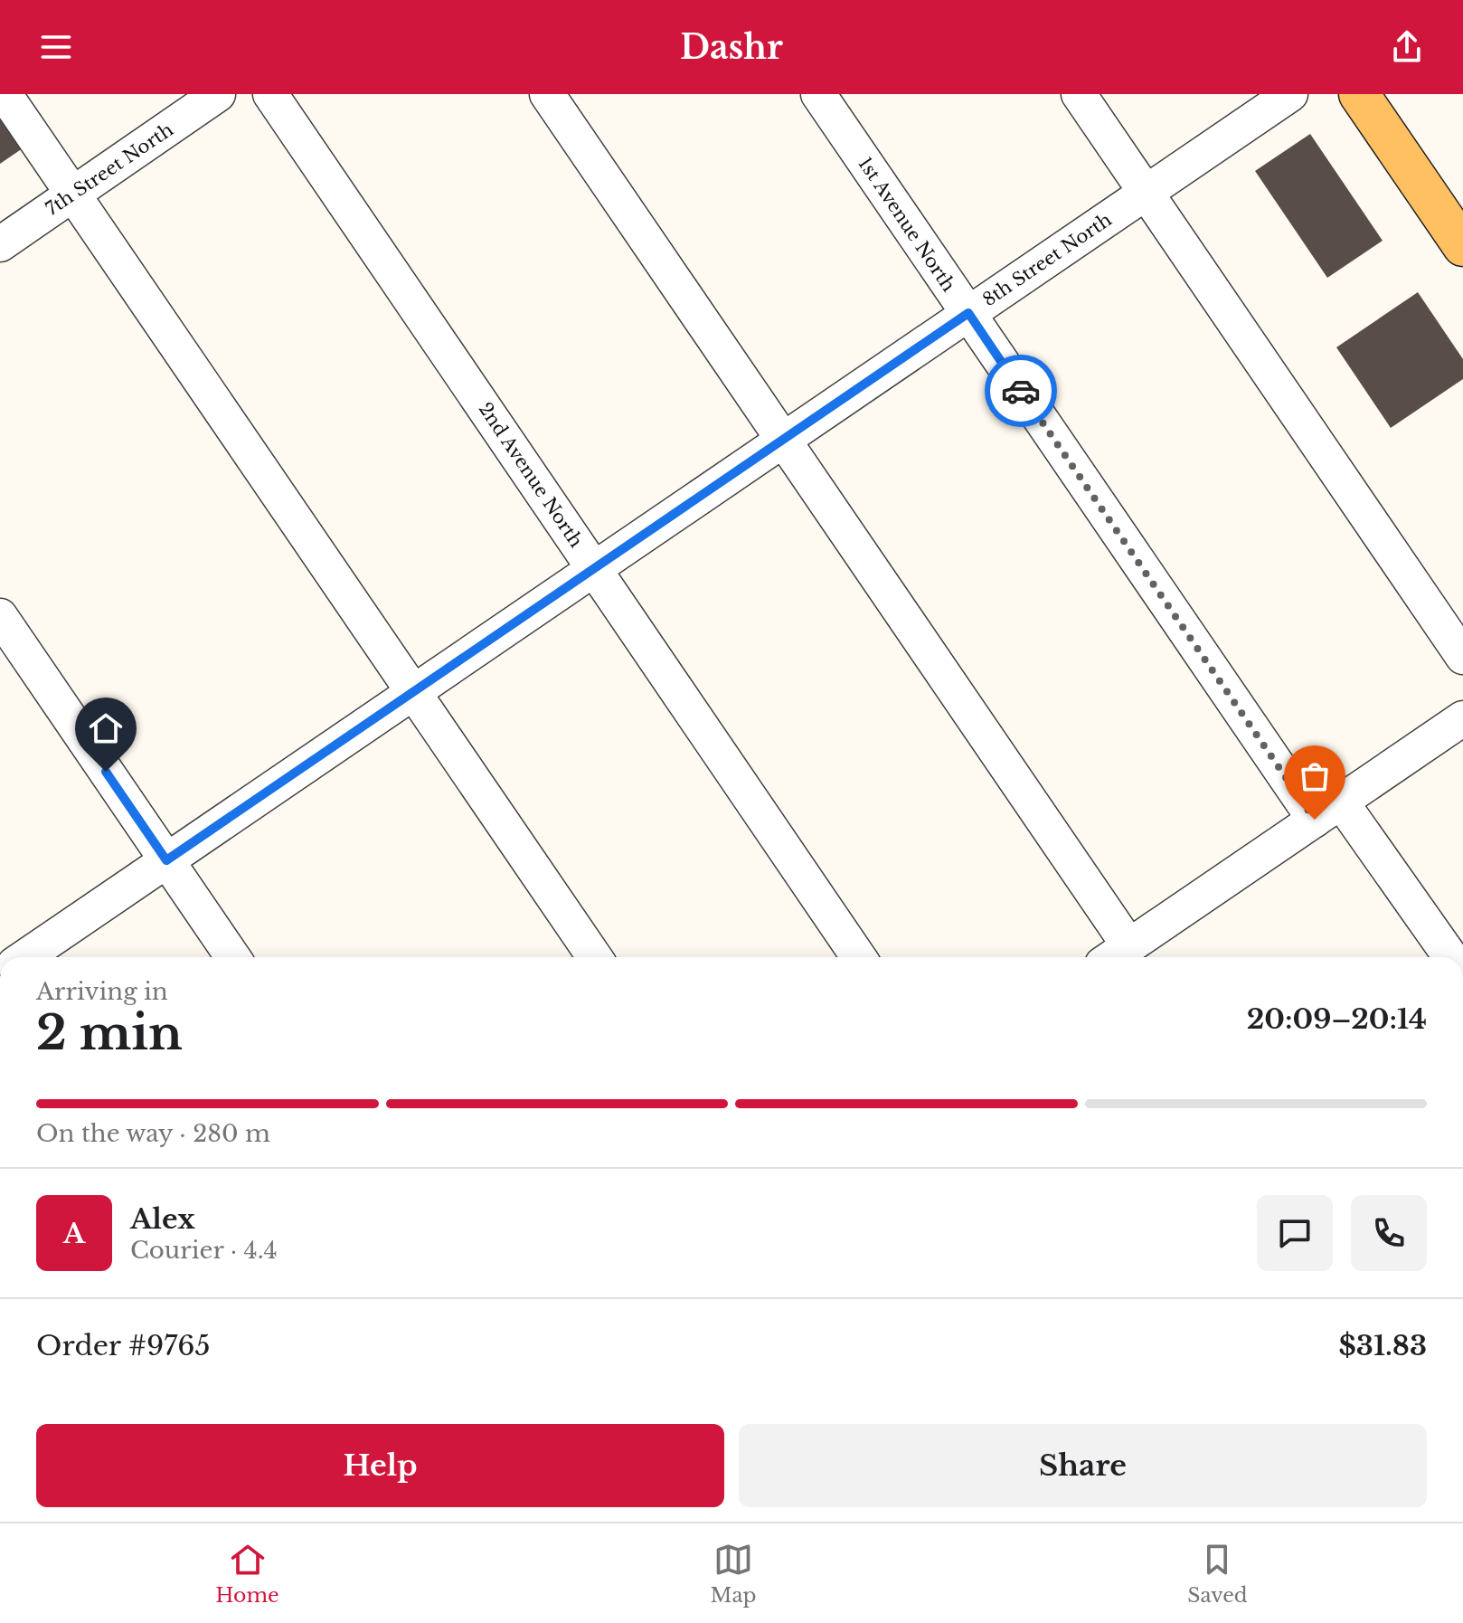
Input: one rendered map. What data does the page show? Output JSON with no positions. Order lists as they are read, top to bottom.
{
  "streets": {
    "street": [
      "7th Street North",
      "1st Avenue North",
      "8th Street North",
      "2nd Avenue North"
    ]
  },
  "crossings": [
    ["1st Avenue North", "8th Street North"],
    ["8th Street North", "2nd Avenue North"]
  ],
  "page": {
    "header": "Dashr",
    "heading": ["2 min", "Arriving in", "20:09–20:14"],
    "panel": [
      "Alex",
      "Courier · 4.4",
      "Order #9765",
      "$31.83"
    ],
    "bar": "On the way · 280 m",
    "round": "A",
    "buttons": ["Help", "Share"],
    "tabs": ["Home", "Map", "Saved"]
  }
}
